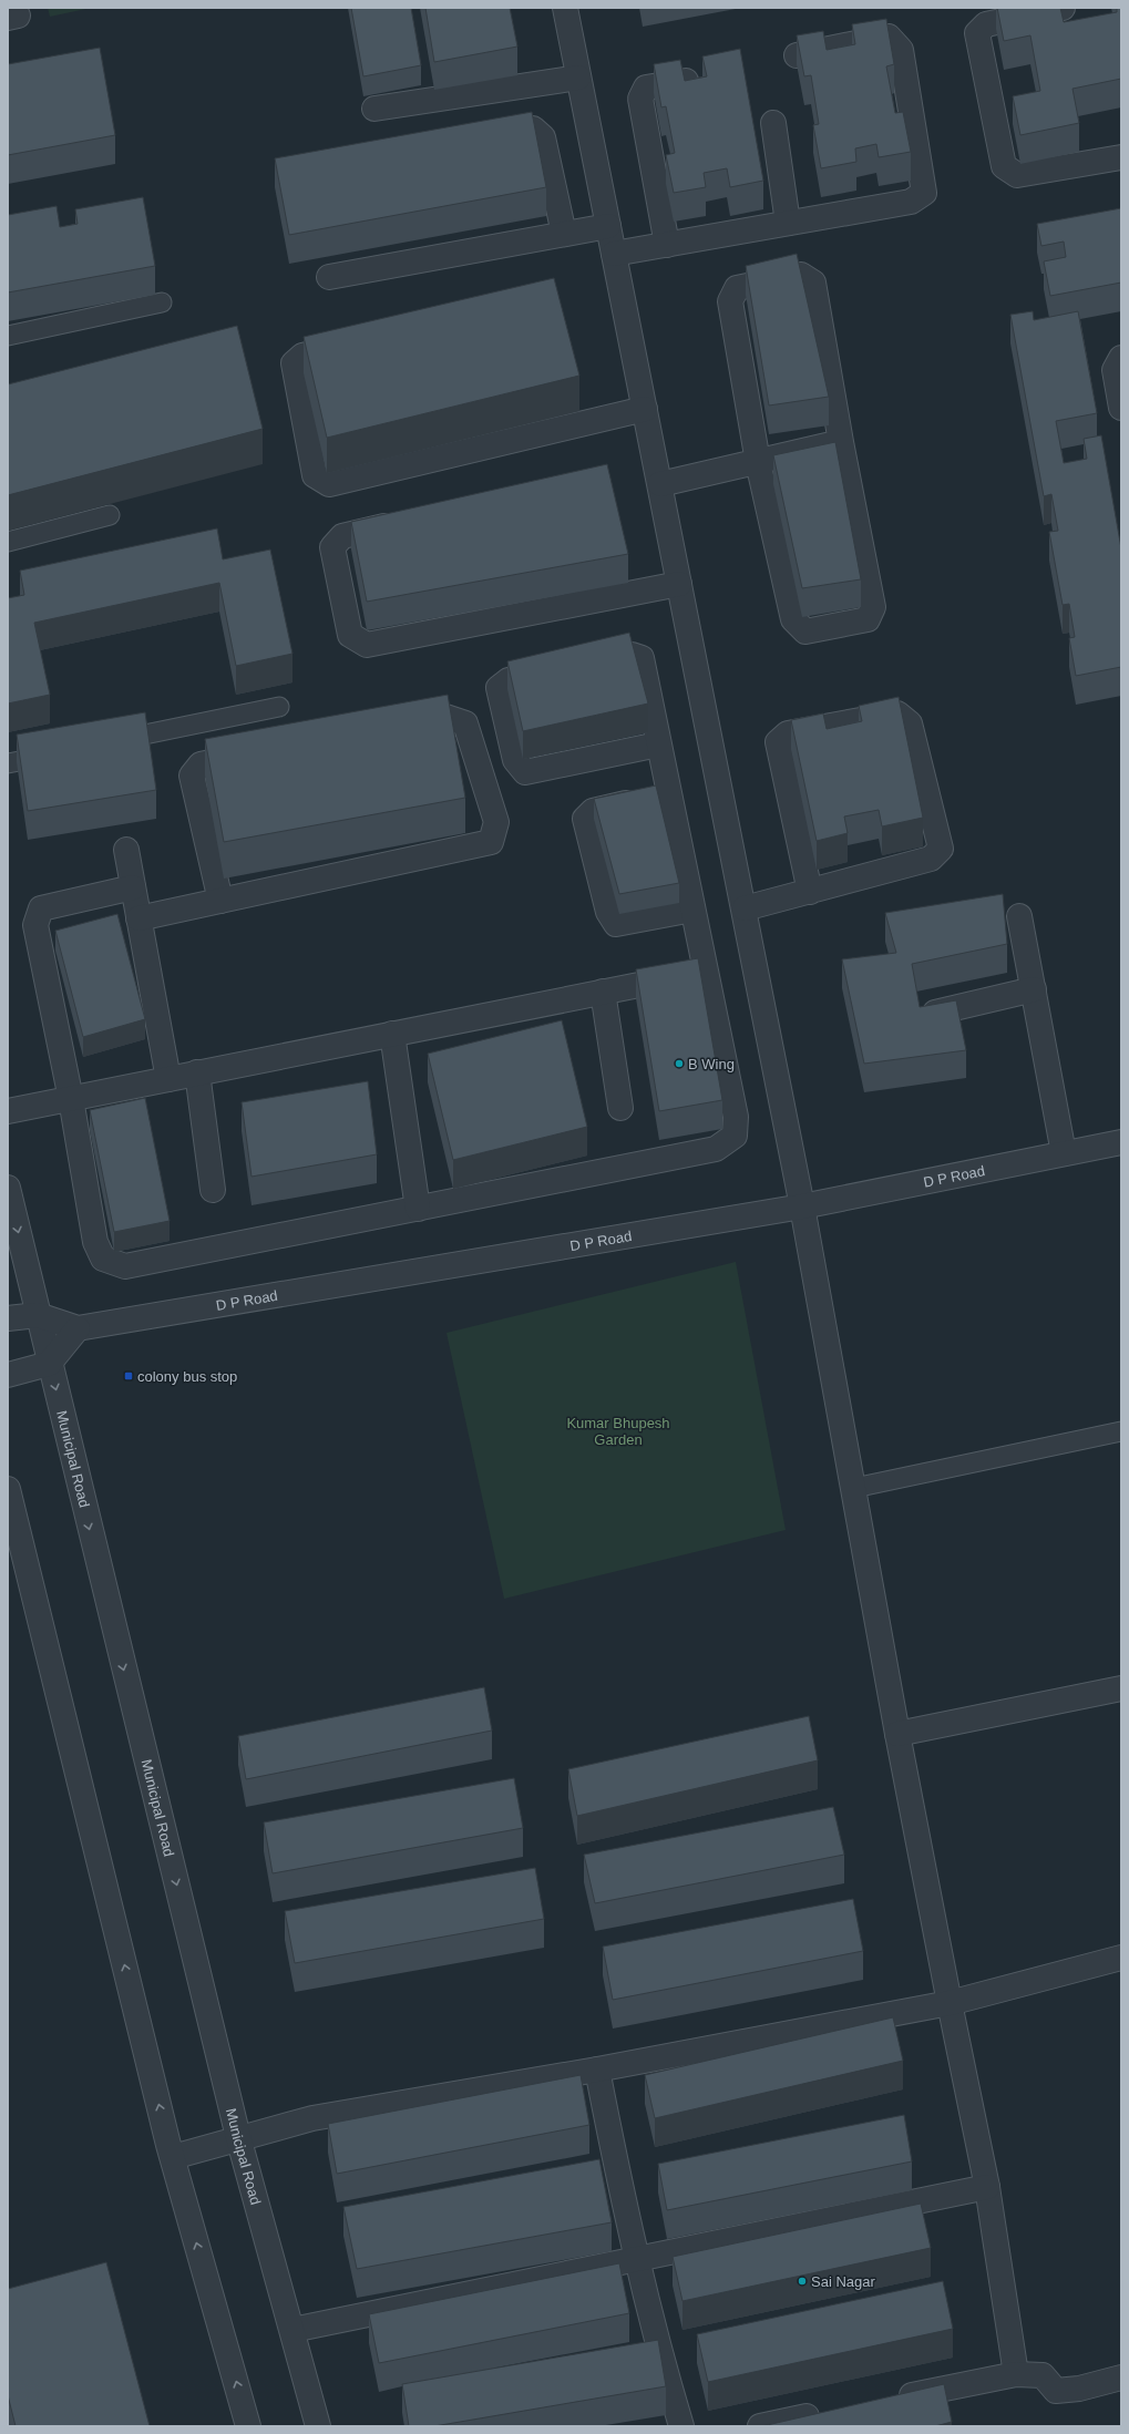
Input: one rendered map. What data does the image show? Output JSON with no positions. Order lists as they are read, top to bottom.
{
  "streets": {
    "street": ["D P Road", "Municipal Road"]
  },
  "crossings": [
    ["D P Road", "Municipal Road"]
  ],
  "parks": ["Kumar Bhupesh Garden"],
  "places": {
    "other": ["B Wing", "Sai Nagar"],
    "transit": ["colony bus stop"]
  }
}
